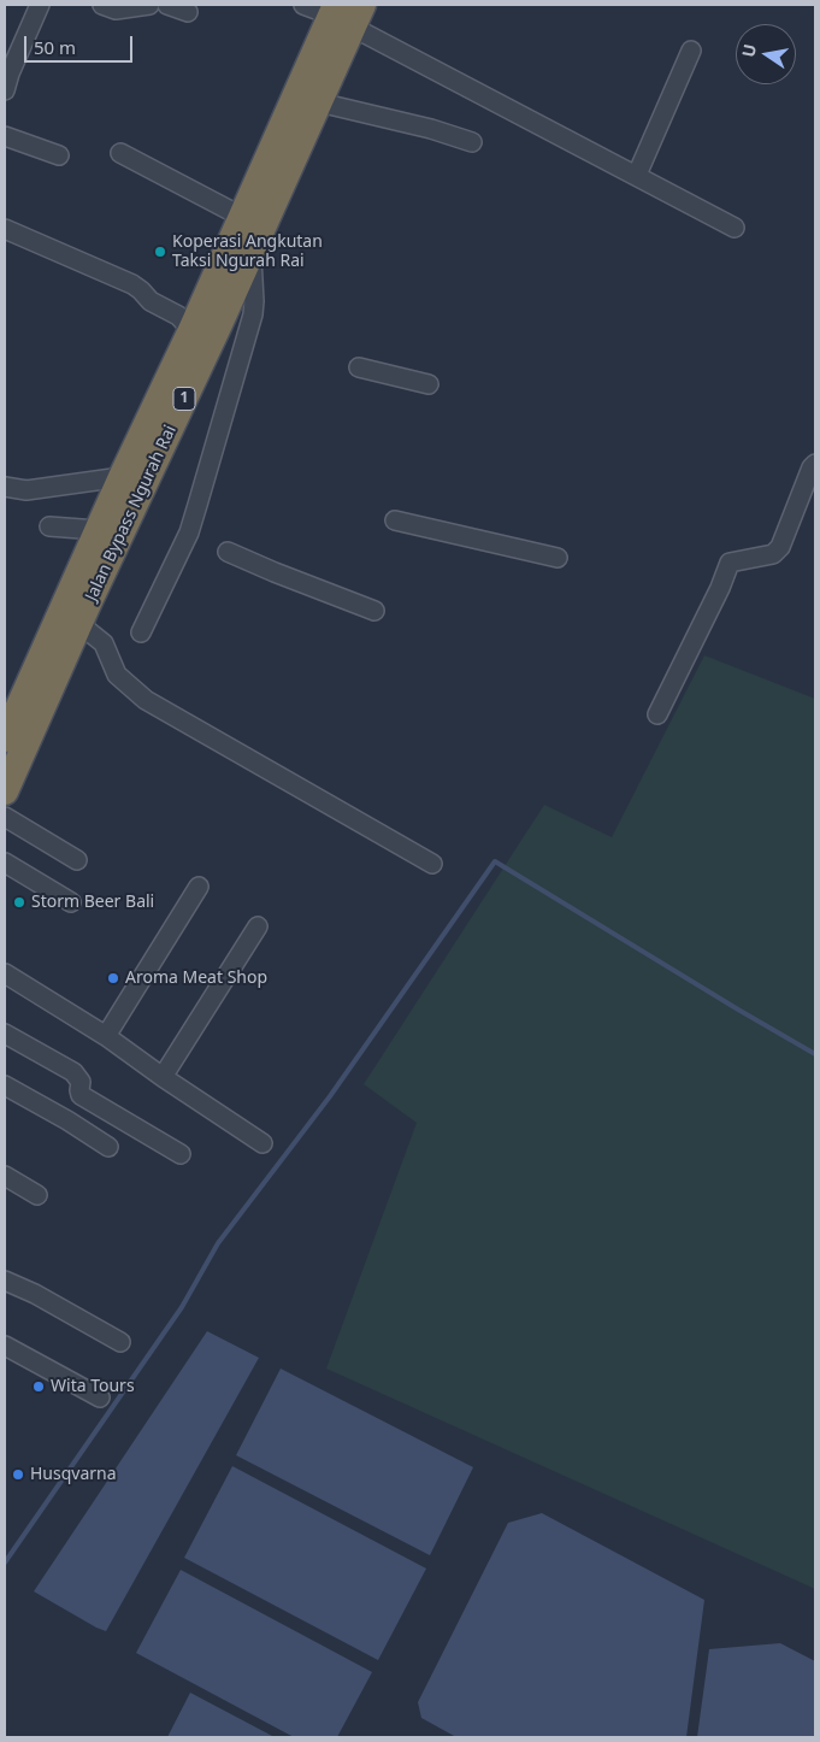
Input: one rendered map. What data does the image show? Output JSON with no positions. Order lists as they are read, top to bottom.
{
  "streets": {
    "highway": ["1", "Jalan Bypass Ngurah Rai"]
  },
  "places": [
    "Koperasi Angkutan Taksi Ngurah Rai",
    "Storm Beer Bali",
    "Aroma Meat Shop",
    "Wita Tours",
    "Husqvarna"
  ],
  "scale_bar": "50 m",
  "north": "left"
}
